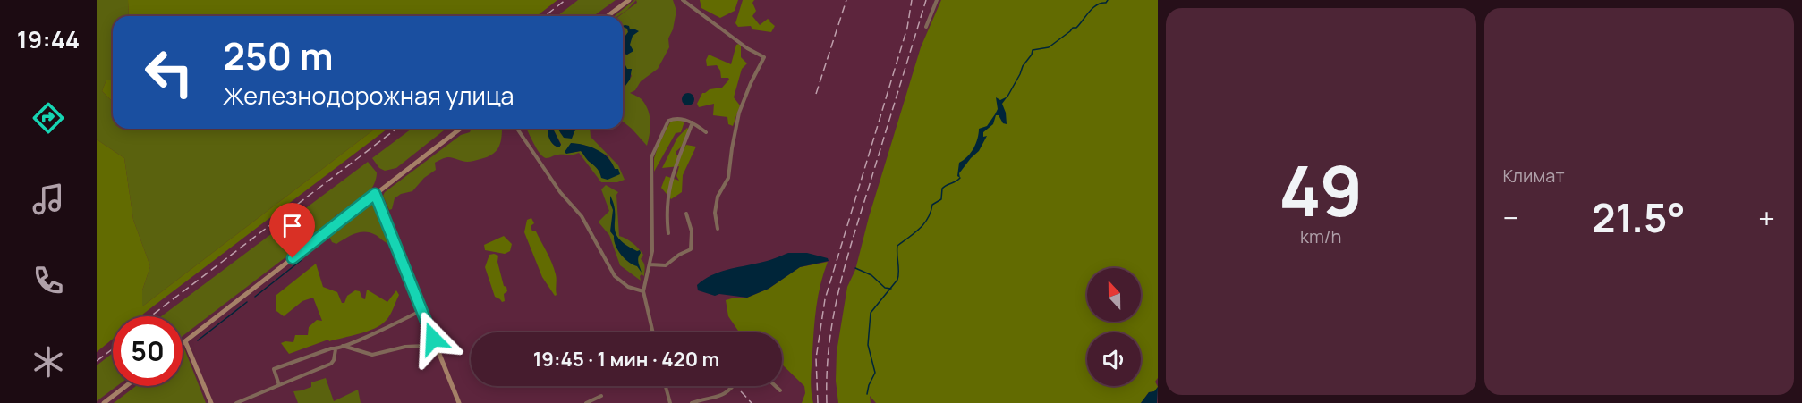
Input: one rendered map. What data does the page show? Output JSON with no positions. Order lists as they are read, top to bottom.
{
  "north": "top",
  "page": {
    "tabs": "19:44",
    "tile": [
      ["49", "km/h"],
      "Климат"
    ],
    "turn": ["250 m", "Железнодорожная улица"],
    "heat": ["−", "21.5°", "+"],
    "limit": "50",
    "trip": "19:45 · 1 мин · 420 m"
  }
}
